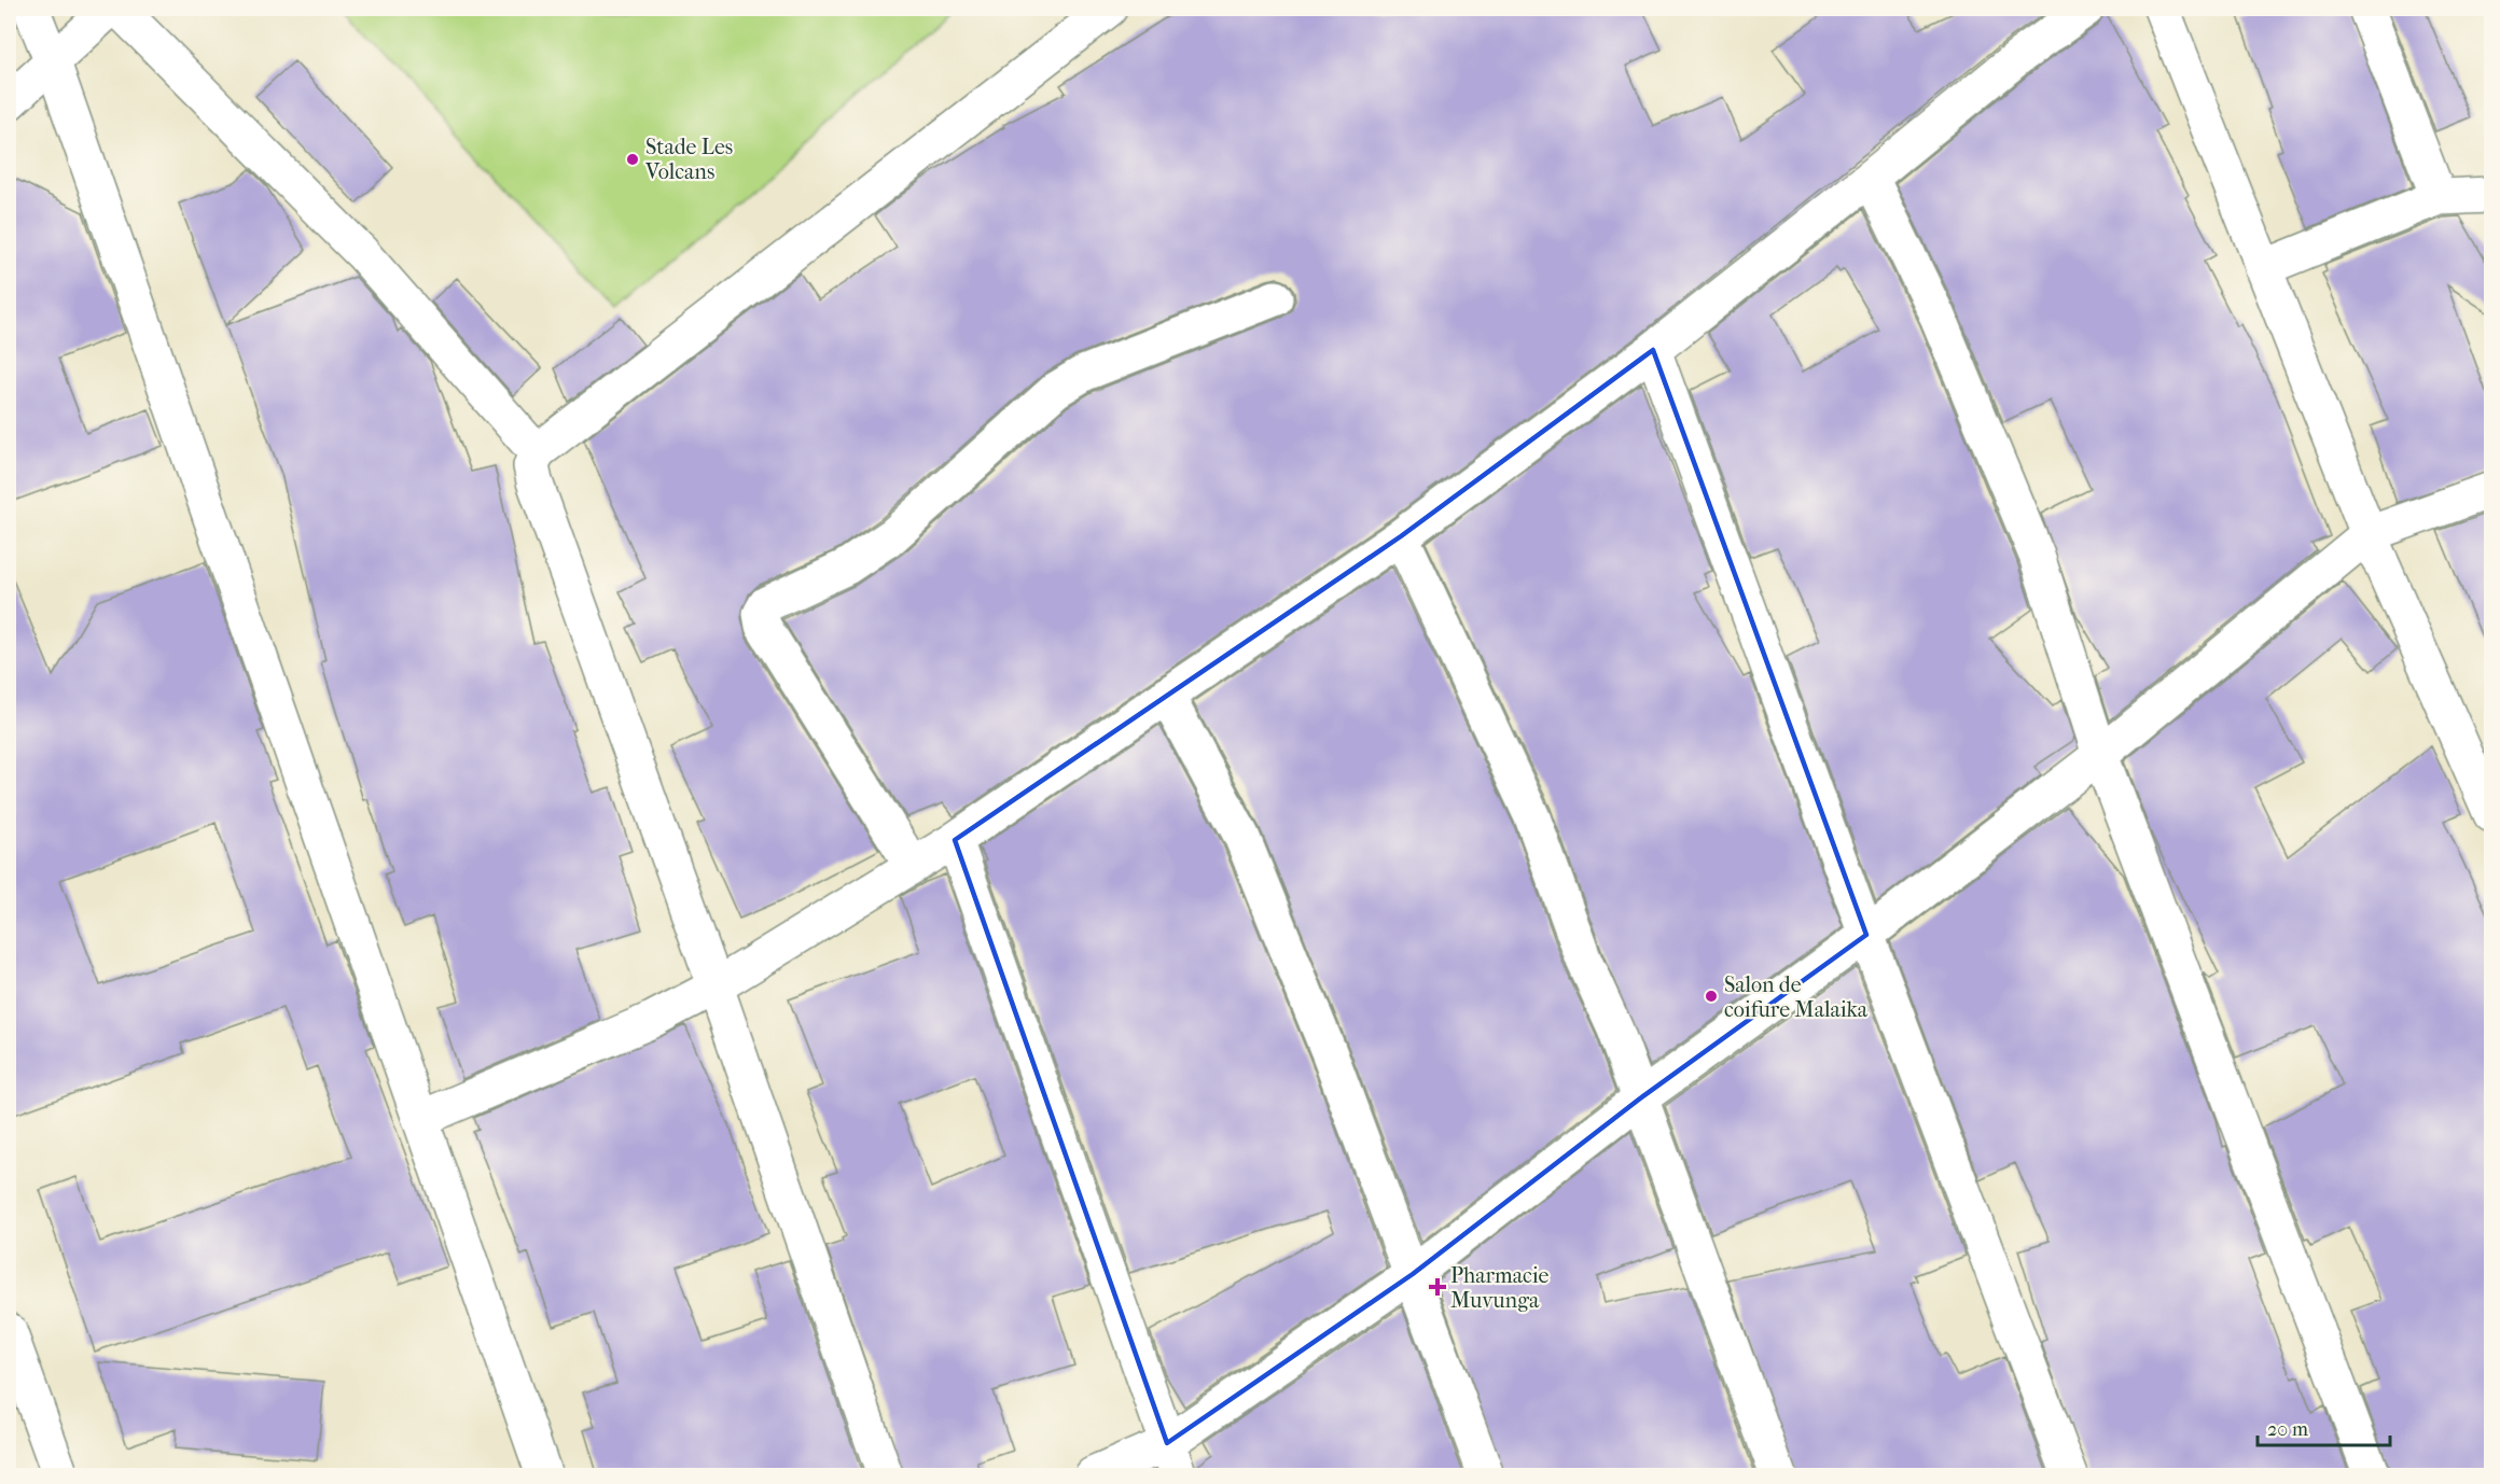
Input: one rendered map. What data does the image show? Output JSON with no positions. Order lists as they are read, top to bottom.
{
  "places": {
    "other": ["Stade Les Volcans", "Salon de coifure Malaika"],
    "health": ["Pharmacie Muvunga"]
  },
  "scale_bar": "20 m"
}
